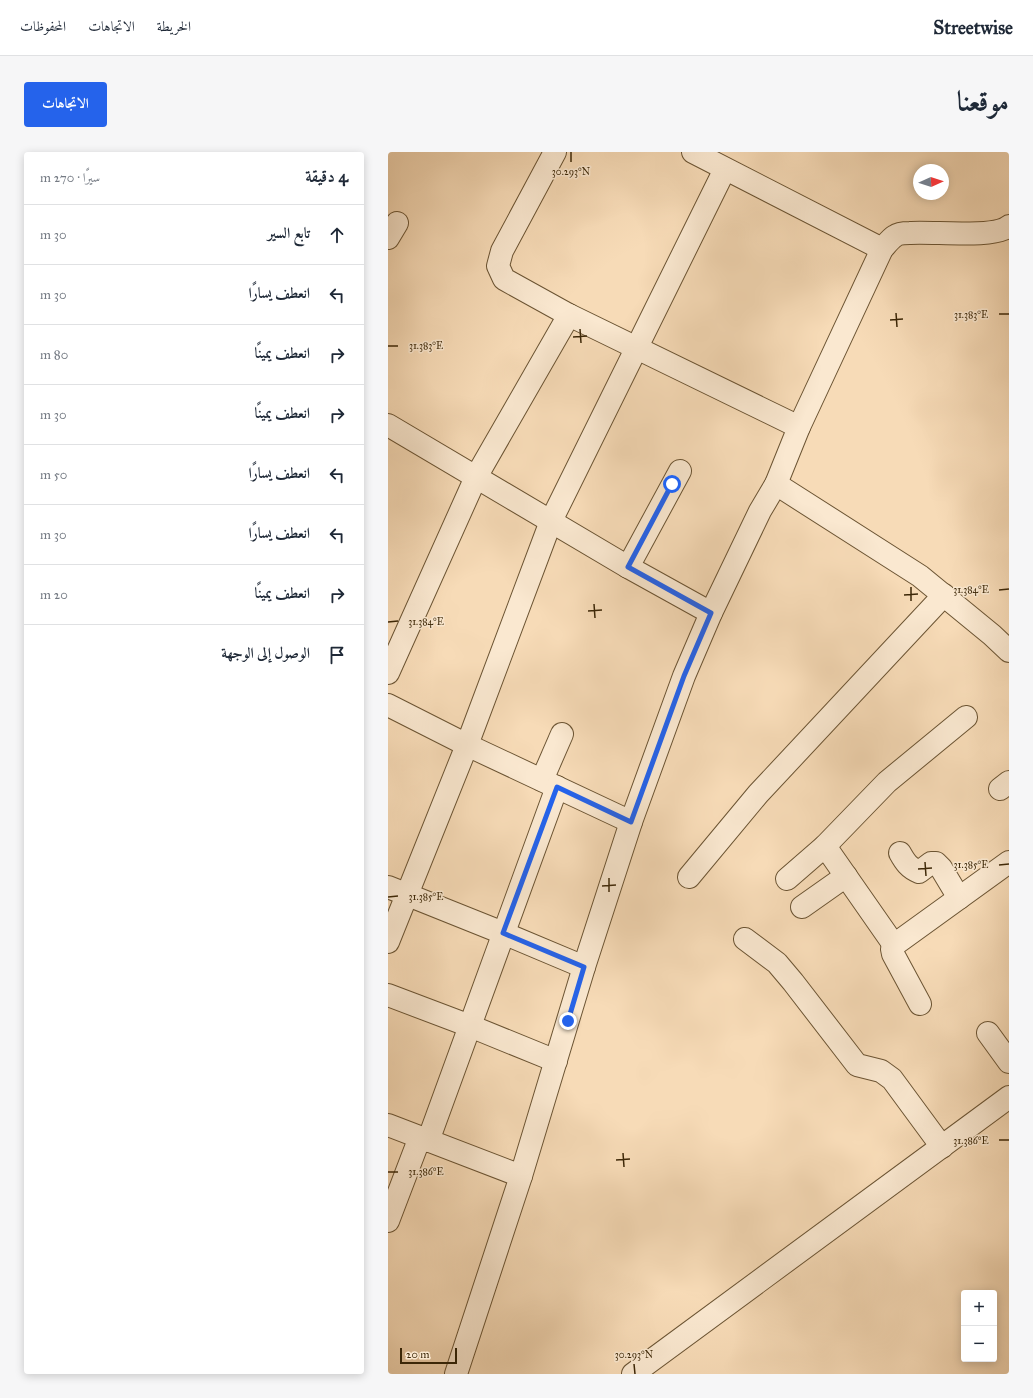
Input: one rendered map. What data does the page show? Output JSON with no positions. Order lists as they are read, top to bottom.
{
  "scale_bar": "20 m",
  "north": "right",
  "page": {
    "header": "Streetwise",
    "nav": ["الخريطة", "الاتجاهات", "المحفوظات"],
    "title": "موقعنا",
    "buttons": "الاتجاهات",
    "heading": ["4 دقيقة", "سيرًا · 270 m"],
    "list": [
      ["تابع السير", "30 m"],
      ["انعطف يسارًا", "30 m"],
      ["انعطف يمينًا", "80 m"],
      ["انعطف يمينًا", "30 m"],
      ["انعطف يسارًا", "50 m"],
      ["انعطف يسارًا", "30 m"],
      ["انعطف يمينًا", "20 m"],
      "الوصول إلى الوجهة"
    ],
    "map_buttons": ["+", "−"],
    "scale": "20 m"
  },
  "coordinates": [
    "30.293°N",
    "31.383°E",
    "31.384°E",
    "31.385°E",
    "31.386°E"
  ]
}
